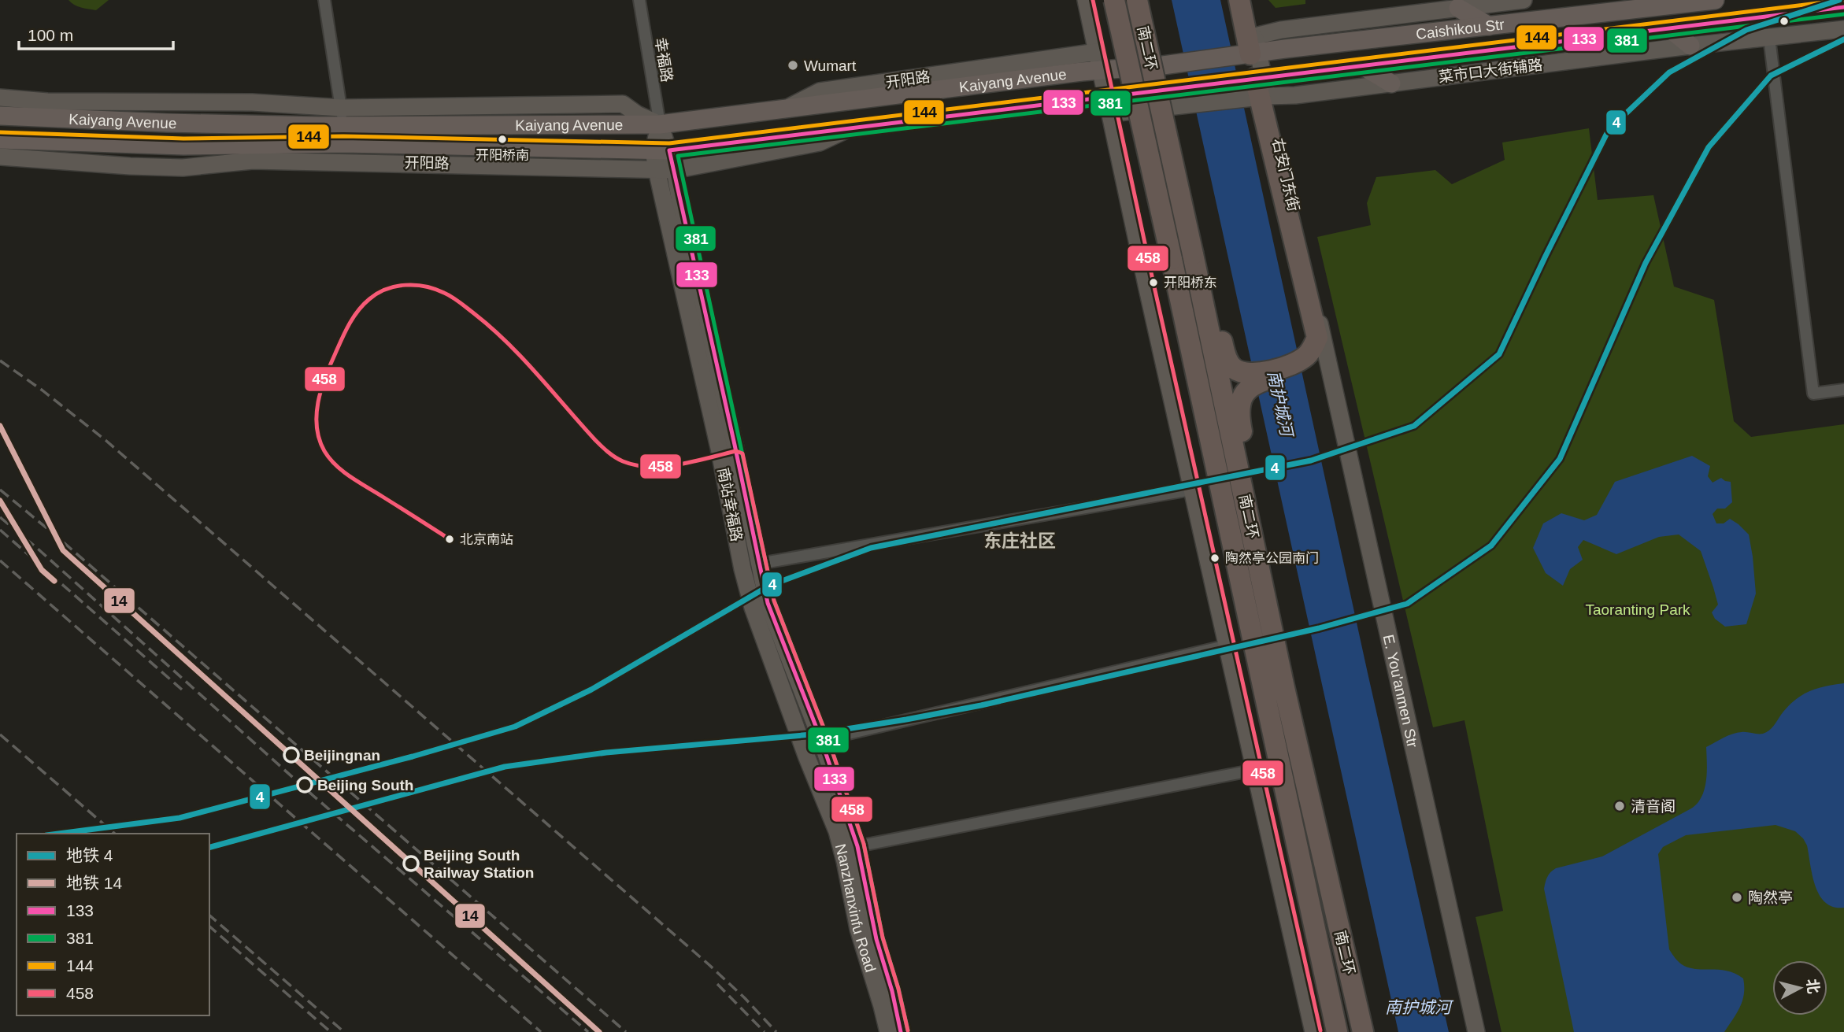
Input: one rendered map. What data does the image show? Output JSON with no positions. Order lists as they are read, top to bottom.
{
  "streets": {
    "highway": ["南二环"],
    "main road": ["Caishikou Str", "Kaiyang Avenue"],
    "street": [
      "幸福路",
      "菜市口大街辅路",
      "开阳路",
      "南站幸福路",
      "E. You'anmen Str",
      "Nanzhanxinfu Road"
    ]
  },
  "crossings": [
    ["Caishikou Str", "Kaiyang Avenue"],
    ["幸福路", "Kaiyang Avenue"],
    ["开阳路", "Kaiyang Avenue"],
    ["开阳路", "南站幸福路"],
    ["南站幸福路", "Nanzhanxinfu Road"]
  ],
  "districts": ["东庄社区"],
  "water": ["南护城河"],
  "parks": ["Taoranting Park"],
  "places": [
    "Wumart",
    "开阳桥南",
    "开阳桥东",
    "北京南站",
    "陶然亭公园南门",
    "Beijingnan",
    "Beijing South",
    "清音阁",
    "Beijing South Railway Station",
    "陶然亭"
  ],
  "lines": [
    "metro line 4",
    "transit line 144",
    "transit line 458",
    "transit line 133",
    "transit line 381",
    "metro line 14"
  ],
  "legend": [
    "地铁 4",
    "地铁 14",
    "133",
    "381",
    "144",
    "458"
  ],
  "scale_bar": "100 m",
  "north": "right"
}
